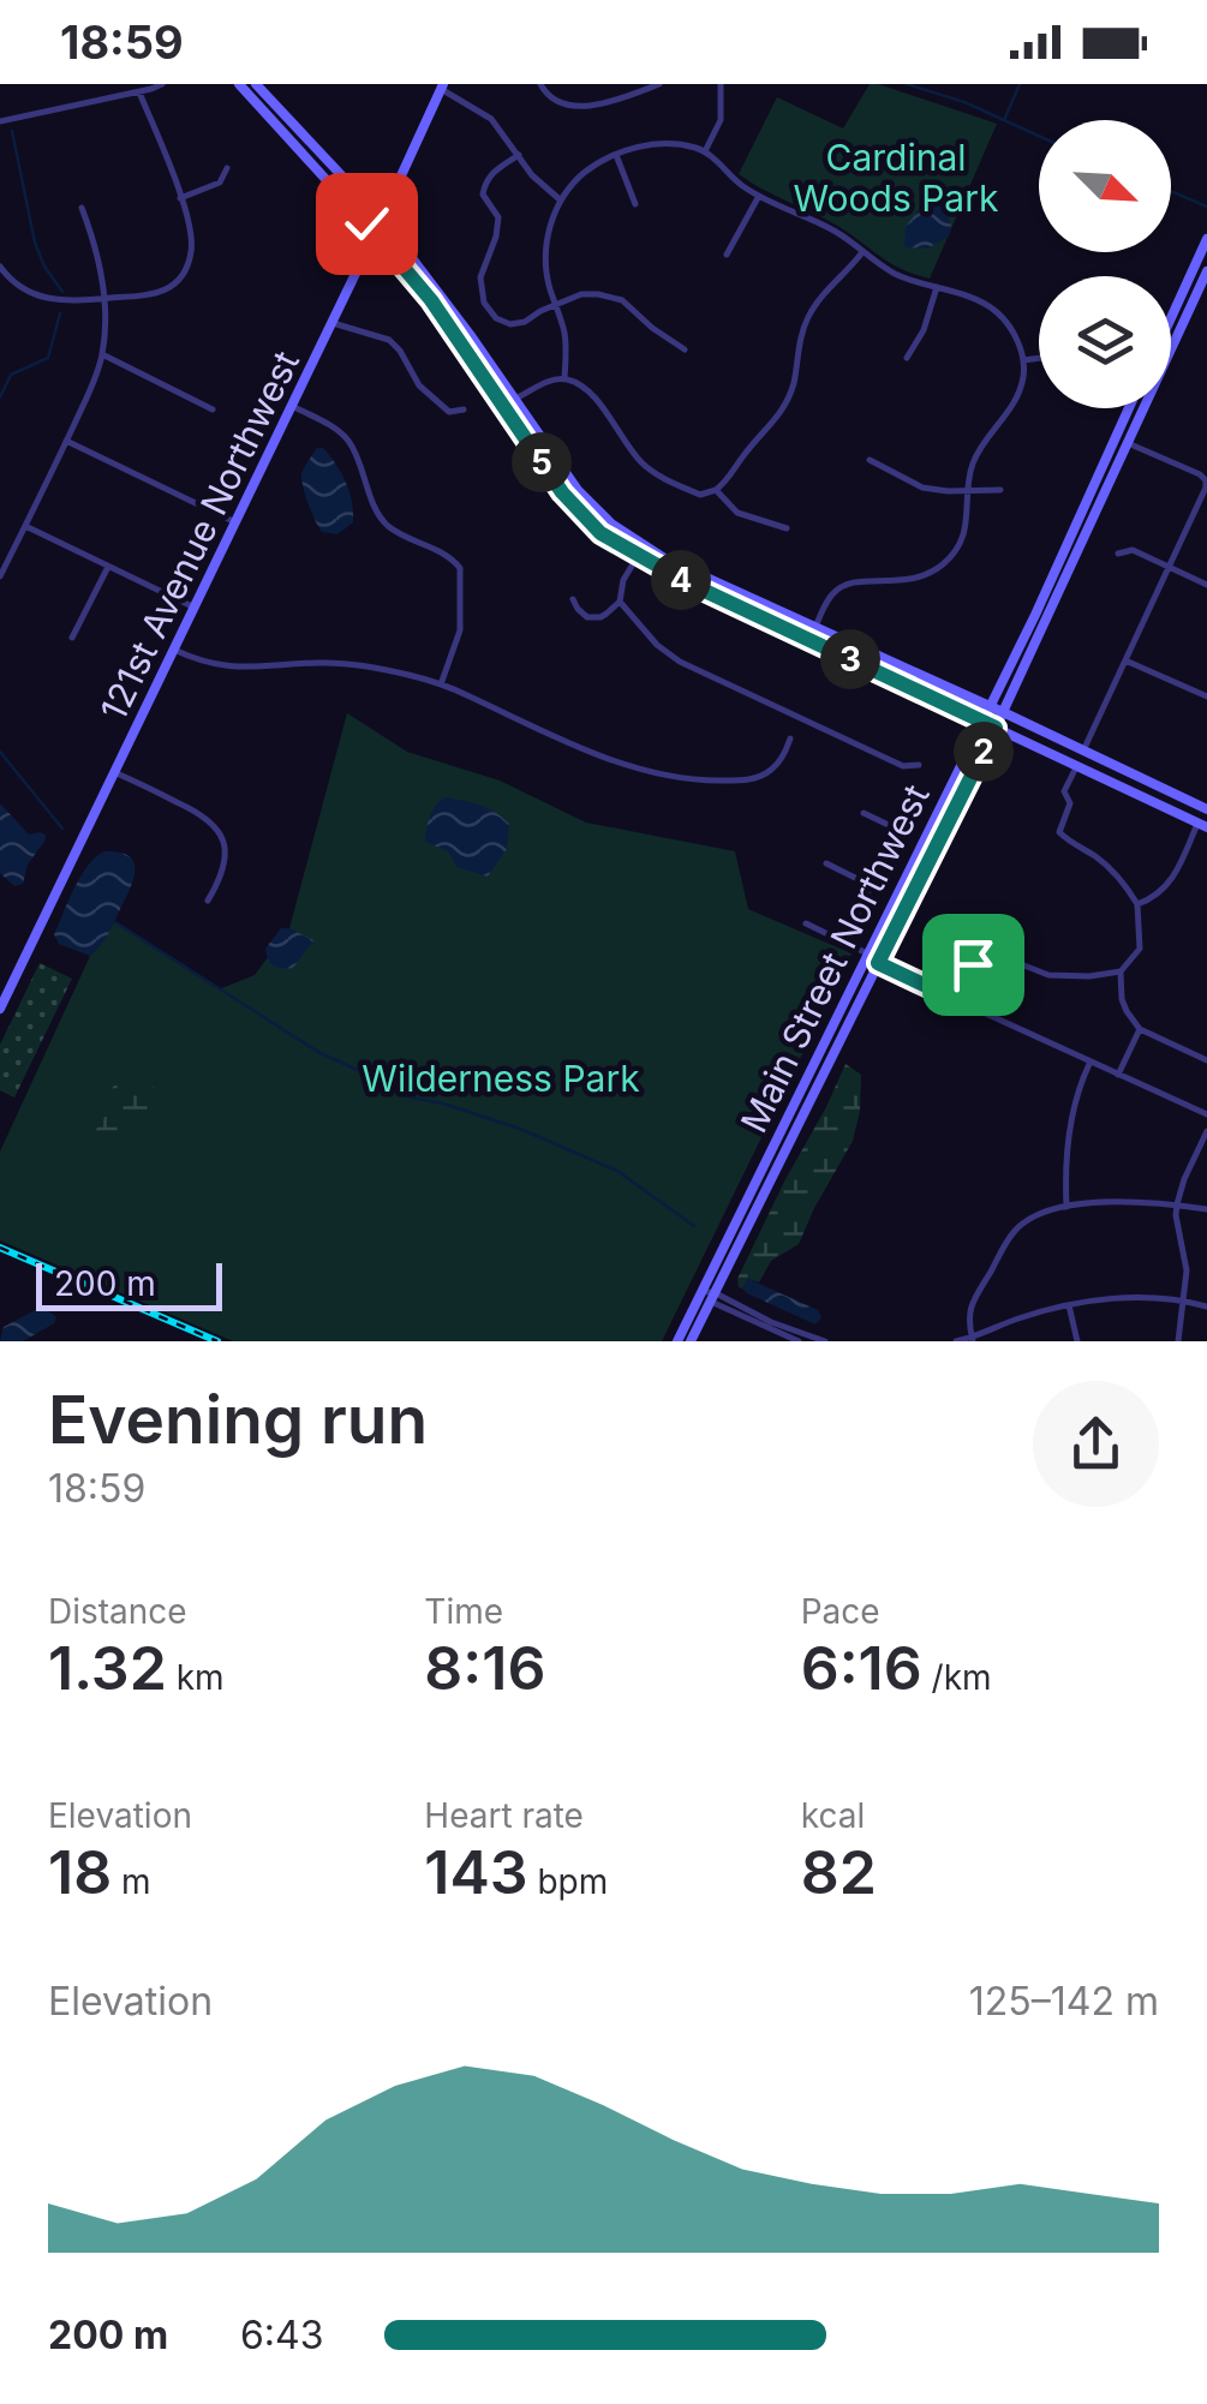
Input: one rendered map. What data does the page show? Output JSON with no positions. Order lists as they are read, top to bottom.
{
  "streets": {
    "main road": ["121st Avenue Northwest", "Main Street Northwest"]
  },
  "parks": ["Cardinal Woods Park", "Wilderness Park"],
  "scale_bar": "200 m",
  "north": "bottom right",
  "page": {
    "status": "18:59",
    "pins": [
      "5",
      "4",
      "3",
      "2"
    ],
    "scale": "200 m",
    "heading": ["Evening run", "18:59"],
    "stats": [
      ["Distance", "1.32 km"],
      ["Time", "8:16"],
      ["Pace", "6:16 /km"],
      ["Elevation", "18 m"],
      ["Heart rate", "143 bpm"],
      ["kcal", "82"]
    ],
    "chart": ["Elevation", "125–142 m"],
    "list": [
      {
        "name": "200 m",
        "note": "6:43"
      }
    ]
  }
}
